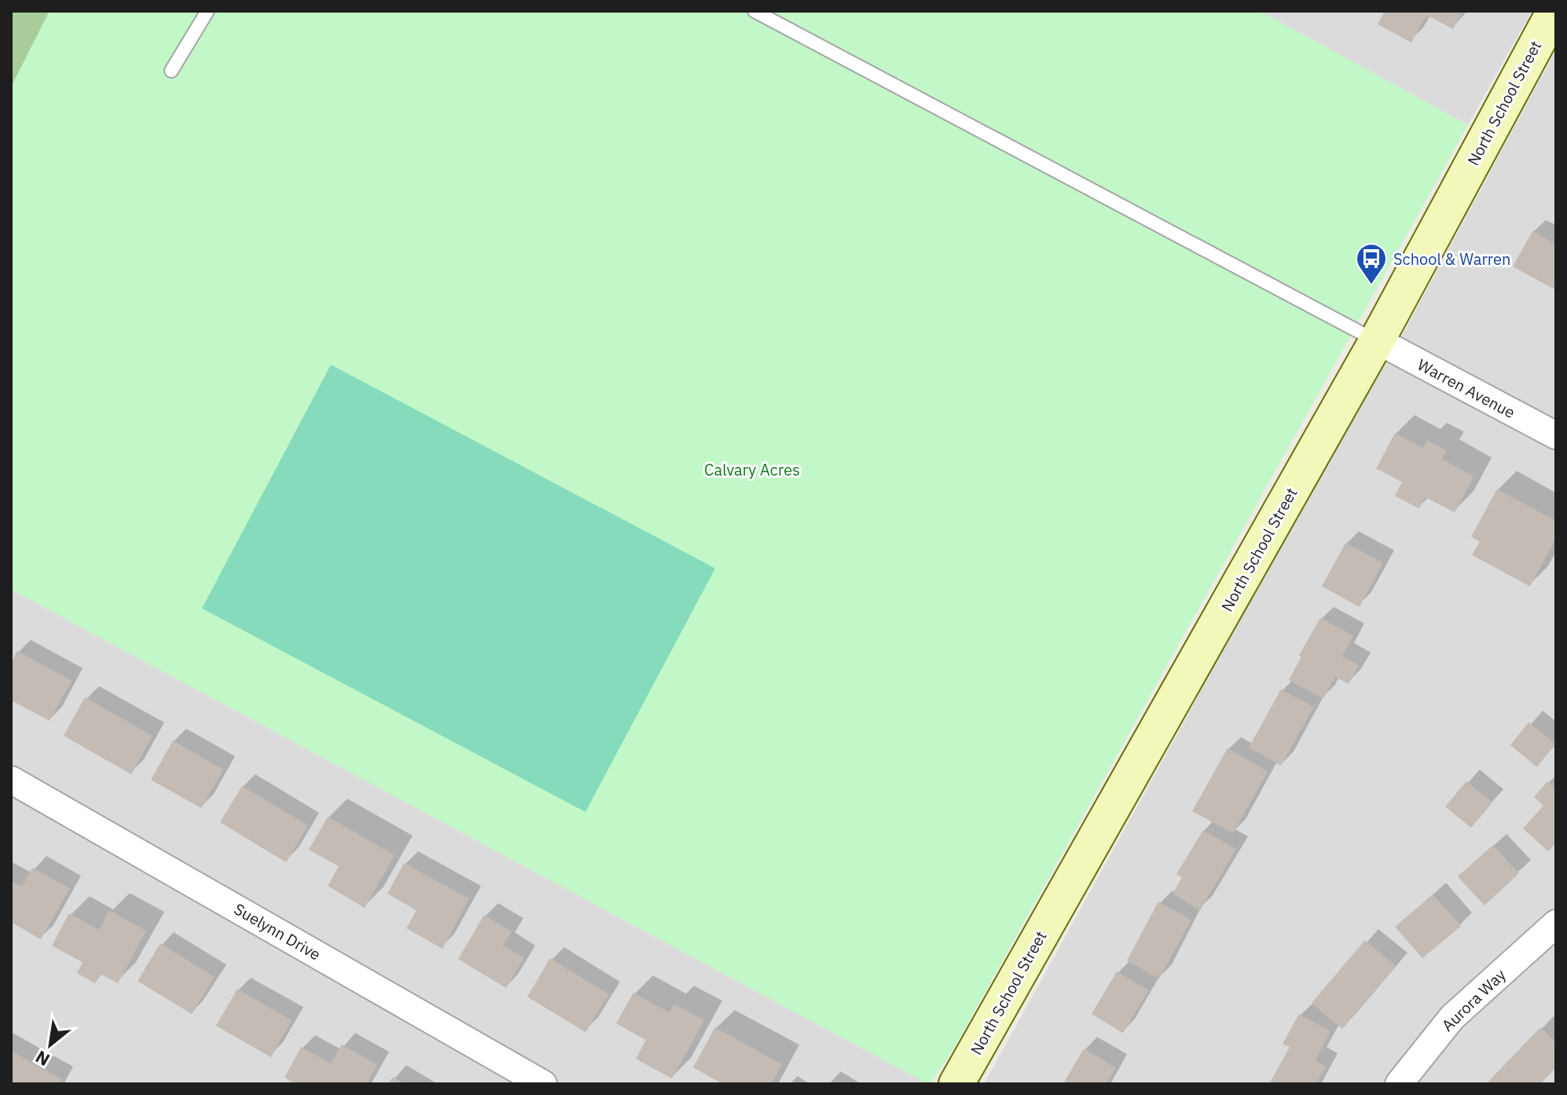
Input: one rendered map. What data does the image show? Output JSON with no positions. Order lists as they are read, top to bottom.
{
  "streets": {
    "street": [
      "North School Street",
      "Warren Avenue",
      "Suelynn Drive",
      "Aurora Way"
    ]
  },
  "crossings": [
    ["North School Street", "Warren Avenue"]
  ],
  "parks": ["Calvary Acres"],
  "places": {
    "bus stop": ["School & Warren"]
  },
  "north": "bottom left"
}
